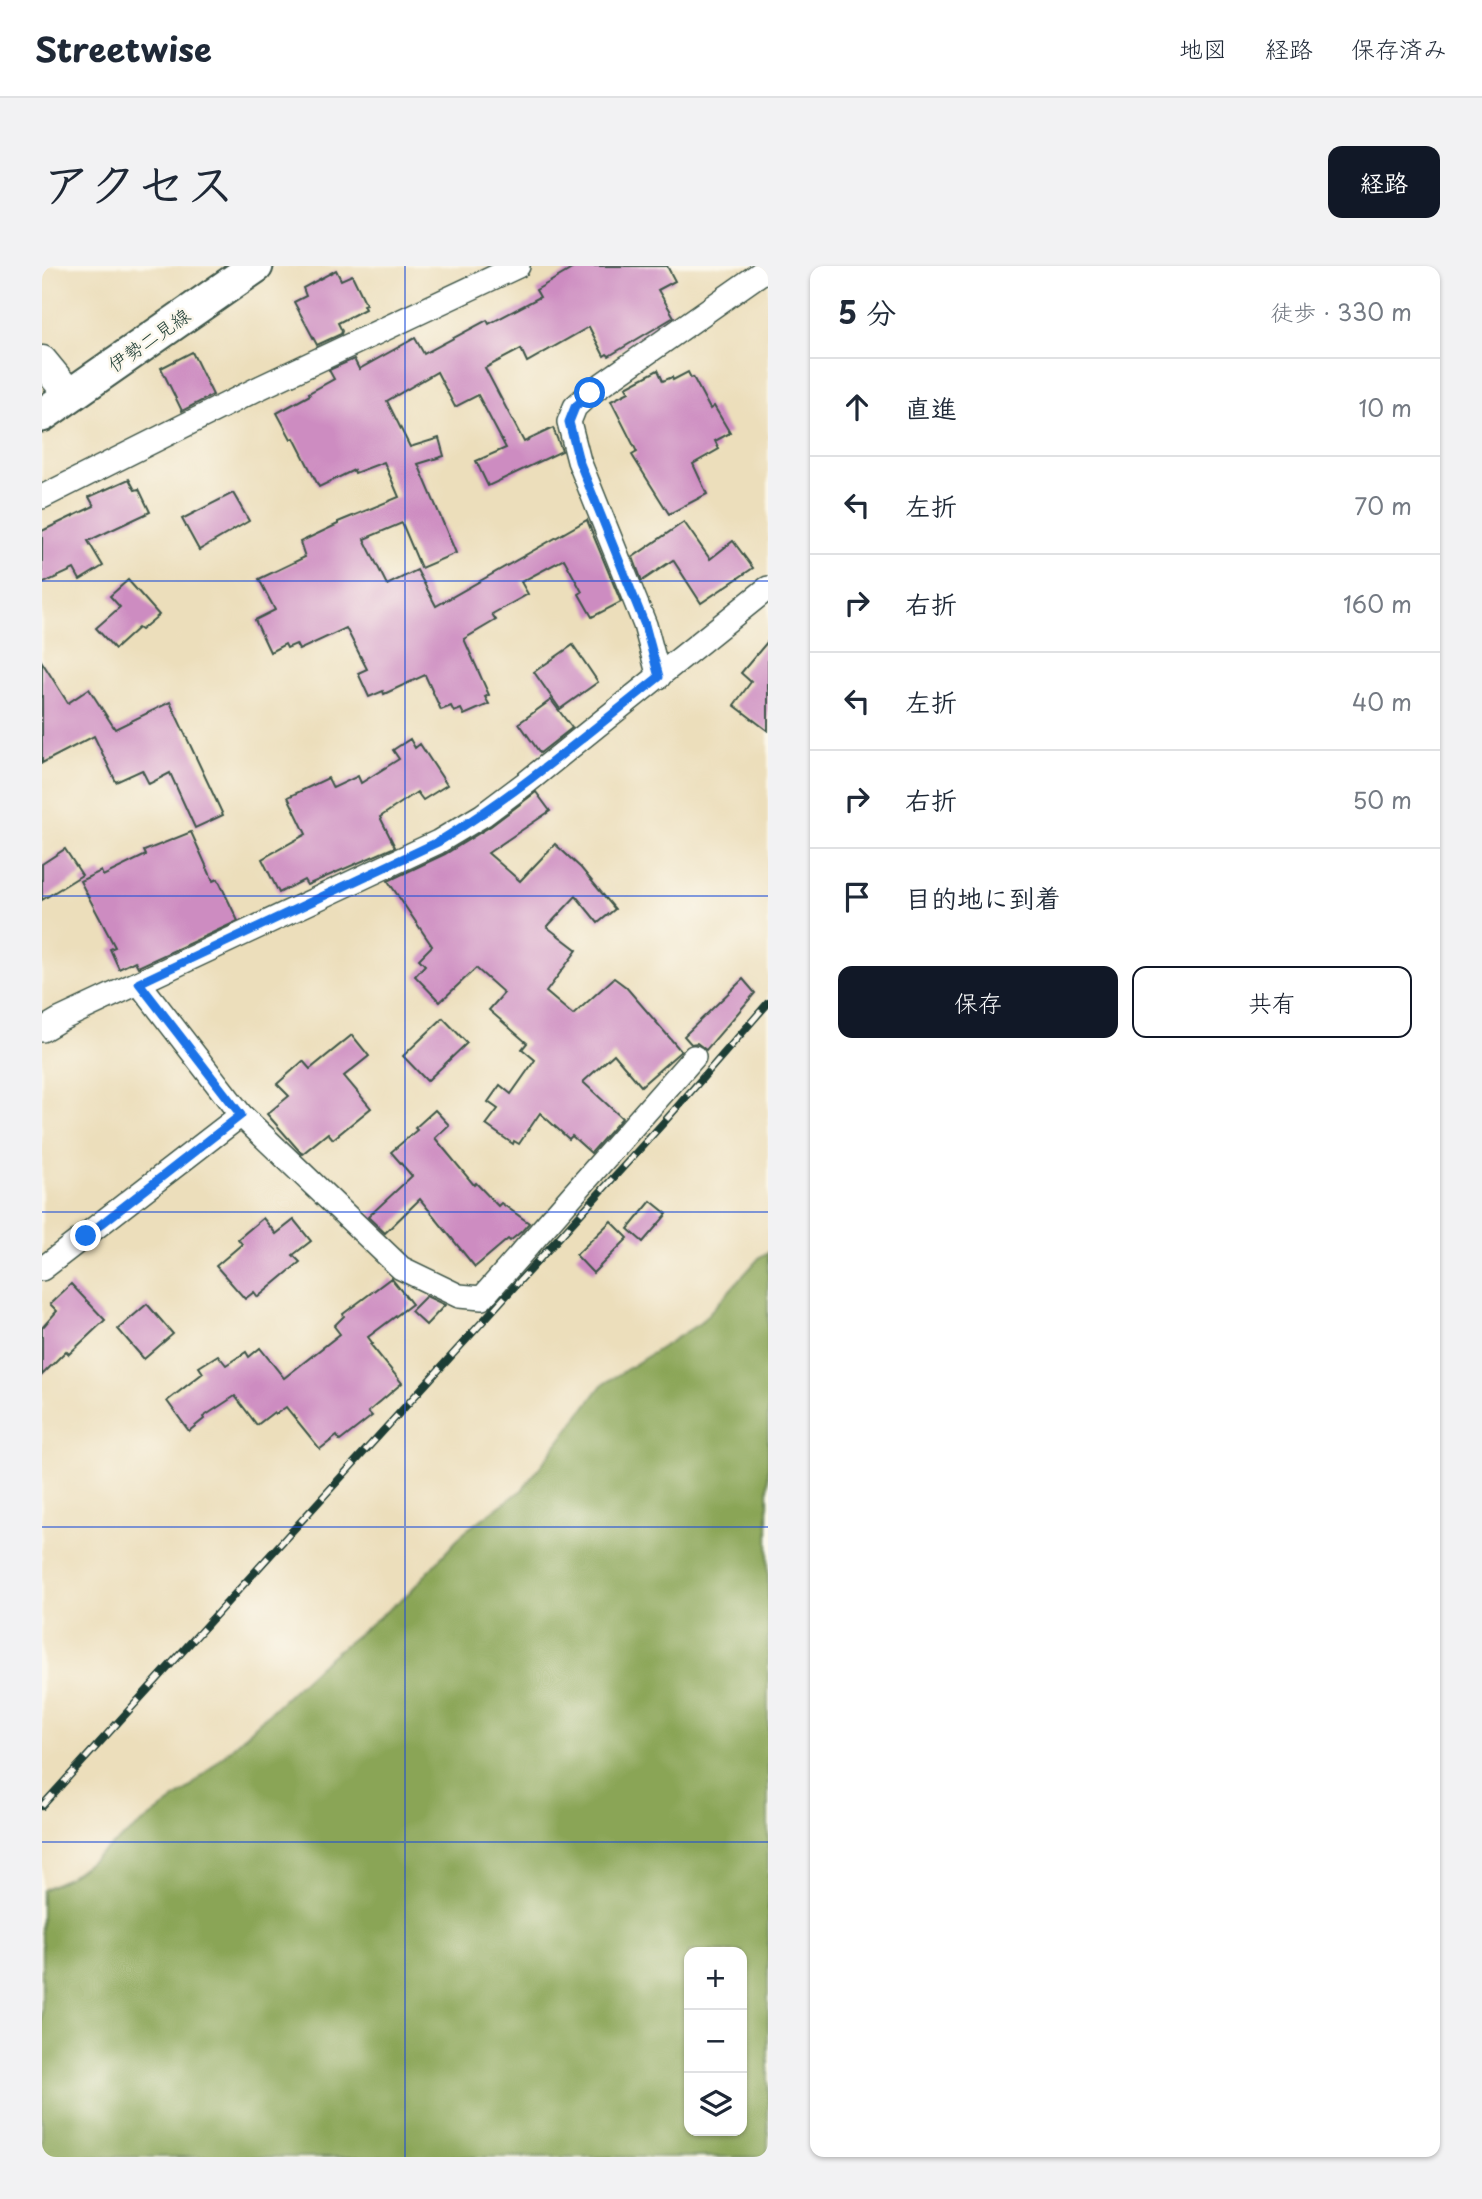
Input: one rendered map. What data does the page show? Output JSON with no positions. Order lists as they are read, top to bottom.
{
  "streets": {
    "main road": ["伊勢二見線"]
  },
  "page": {
    "header": "Streetwise",
    "nav": ["地図", "経路", "保存済み"],
    "title": "アクセス",
    "buttons": [
      "経路",
      ["保存", "共有"]
    ],
    "heading": ["5 分", "徒歩 · 330 m"],
    "list": [
      ["直進", "10 m"],
      ["左折", "70 m"],
      ["右折", "160 m"],
      ["左折", "40 m"],
      ["右折", "50 m"],
      "目的地に到着"
    ],
    "map_buttons": ["+", "−"]
  }
}
